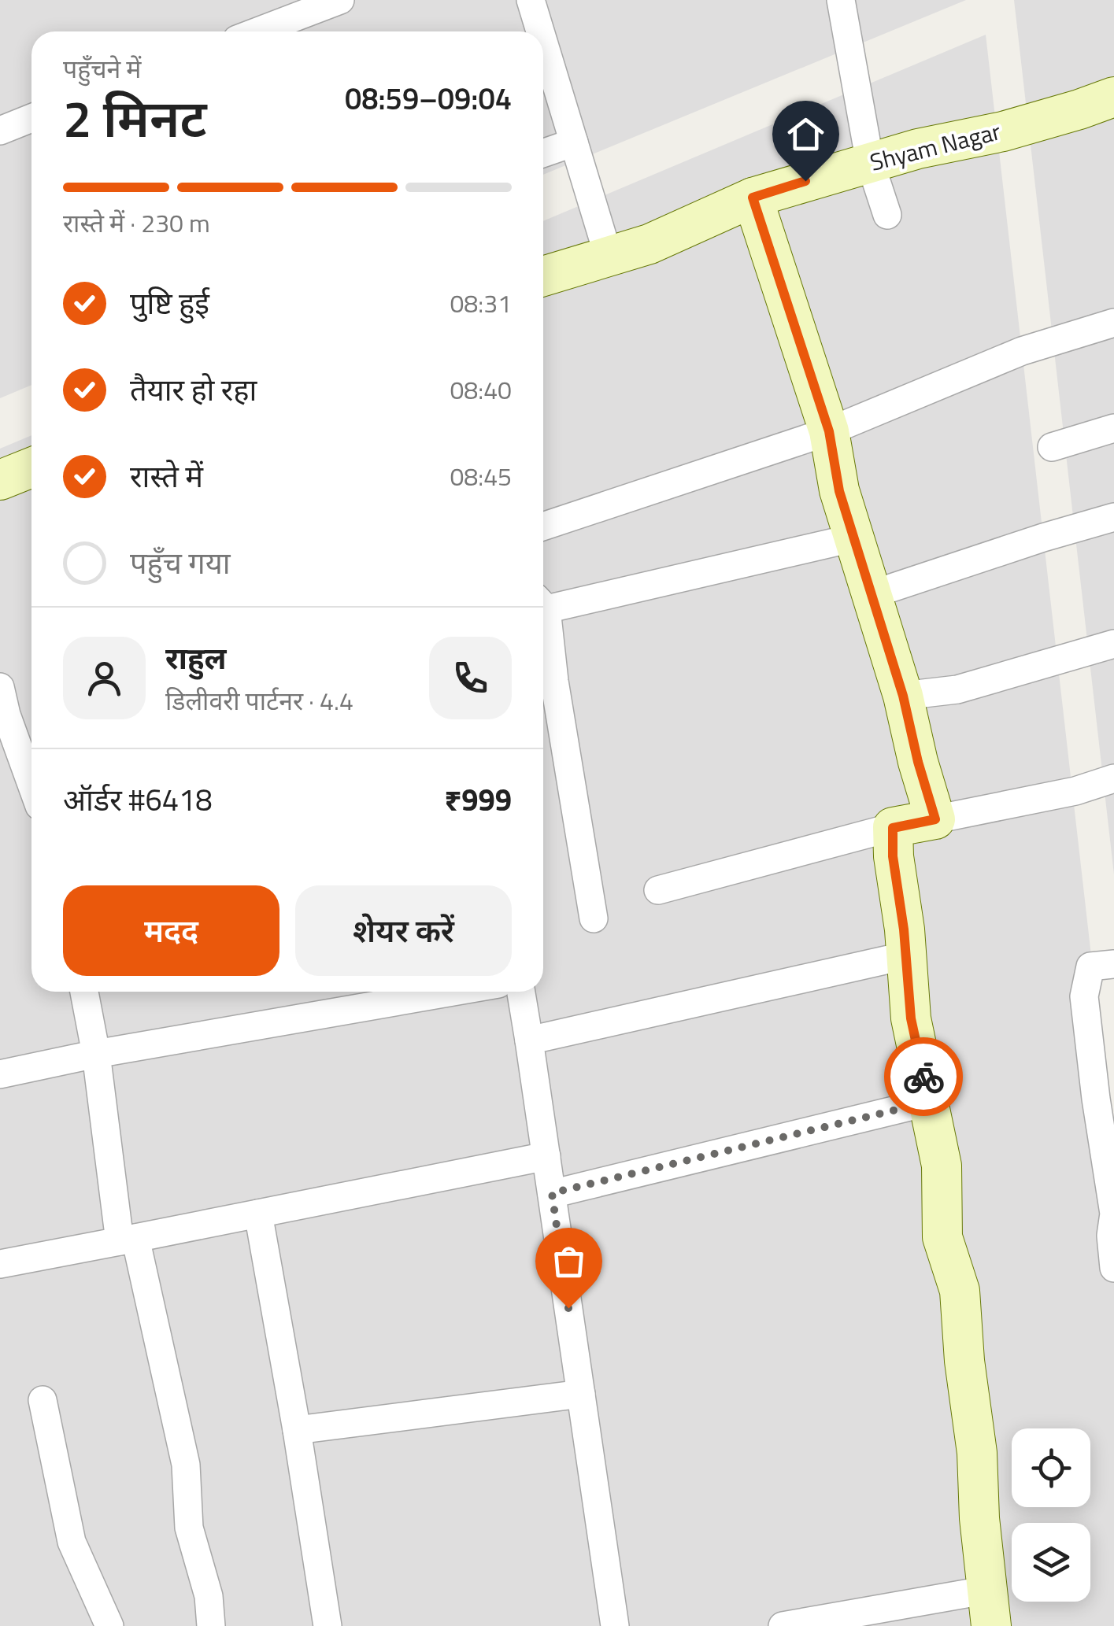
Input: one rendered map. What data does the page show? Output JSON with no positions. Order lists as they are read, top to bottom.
{
  "streets": {
    "street": ["Shyam Nagar"]
  },
  "page": {
    "heading": ["2 मिनट", "पहुँचने में", "08:59–09:04"],
    "panel": [
      "राहुल",
      "डिलीवरी पार्टनर · 4.4",
      "ऑर्डर #6418",
      "₹999"
    ],
    "bar": "रास्ते में · 230 m",
    "list": [
      ["पुष्टि हुई", "08:31"],
      ["तैयार हो रहा", "08:40"],
      ["रास्ते में", "08:45"],
      "पहुँच गया"
    ],
    "buttons": ["मदद", "शेयर करें"]
  }
}
